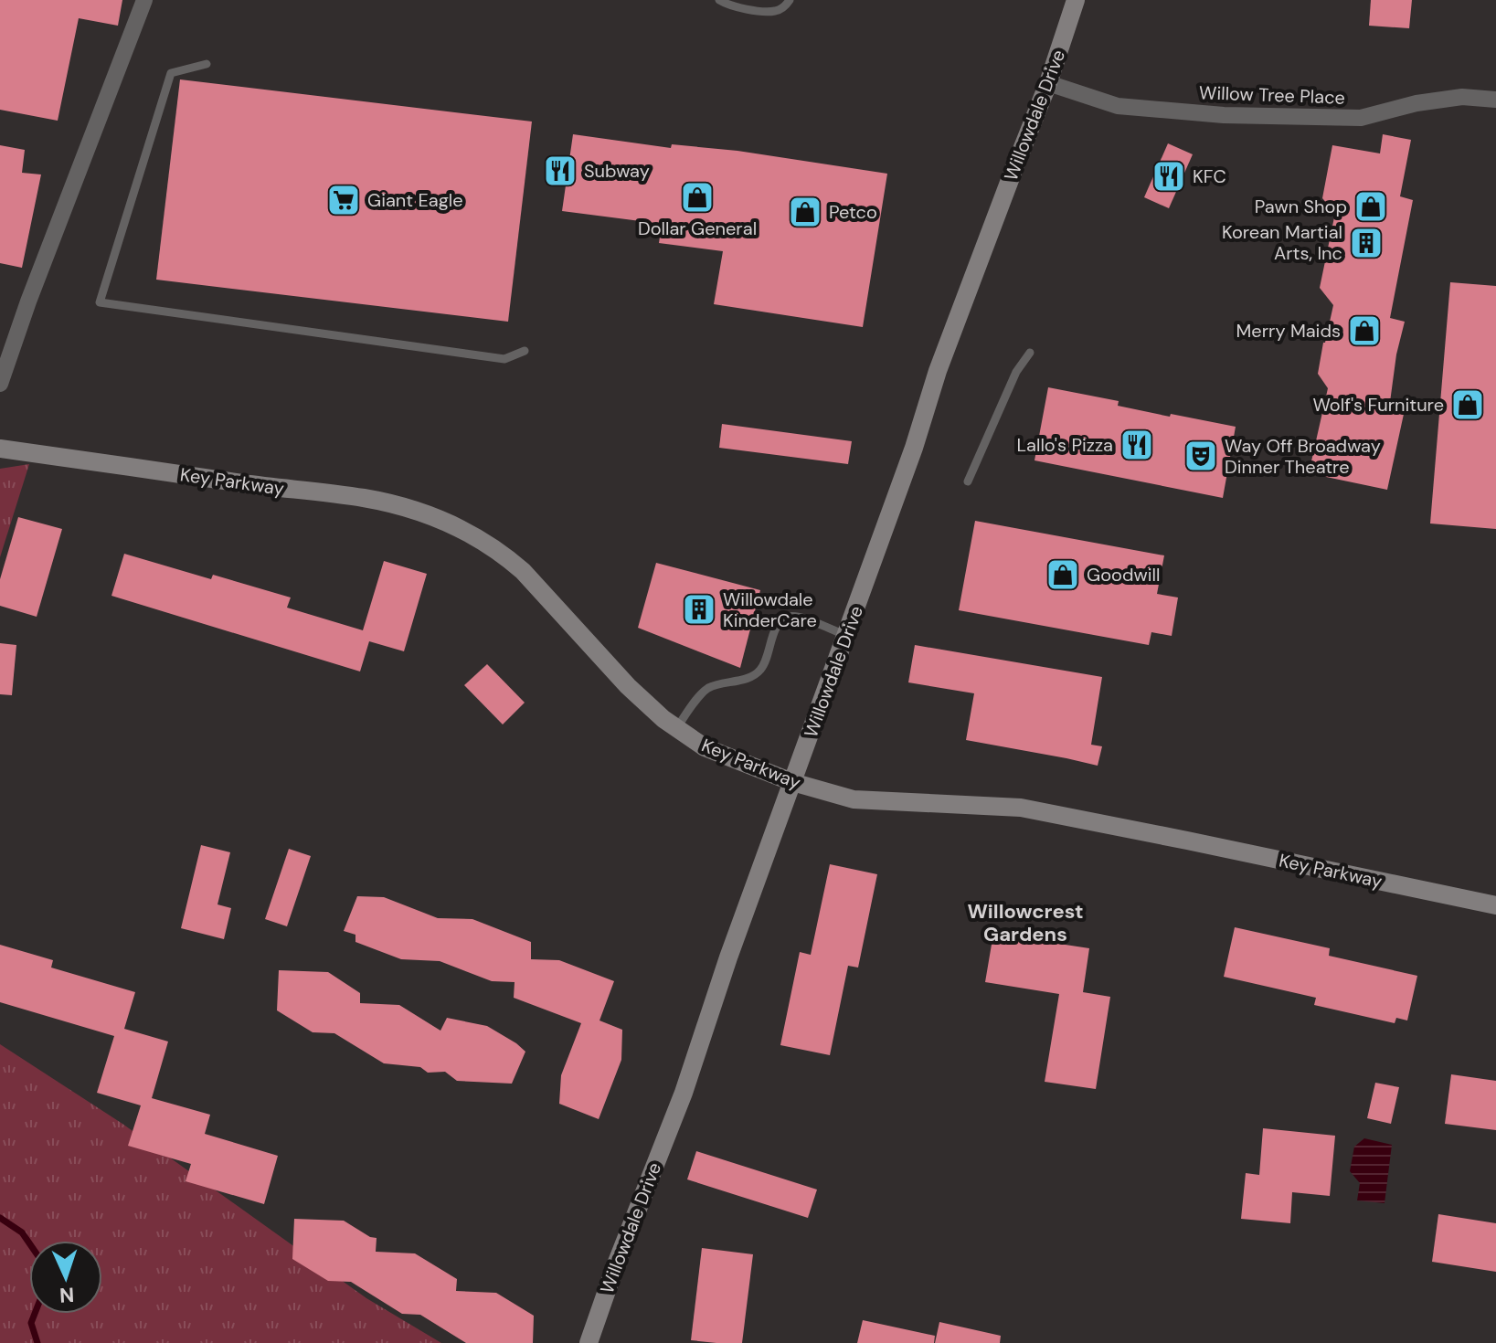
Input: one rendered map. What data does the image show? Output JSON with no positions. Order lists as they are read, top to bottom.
{
  "streets": {
    "street": ["Willow Tree Place", "Willowdale Drive", "Key Parkway"]
  },
  "crossings": [
    ["Willow Tree Place", "Willowdale Drive"],
    ["Willowdale Drive", "Key Parkway"]
  ],
  "districts": ["Willowcrest Gardens"],
  "places": {
    "restaurant": ["Subway", "KFC", "Lallo's Pizza"],
    "shop": [
      "Dollar General",
      "Pawn Shop",
      "Petco",
      "Merry Maids",
      "Wolf's Furniture",
      "Goodwill"
    ],
    "supermarket": ["Giant Eagle"],
    "building": ["Korean Martial Arts, Inc", "Willowdale KinderCare"],
    "theatre": ["Way Off Broadway Dinner Theatre"]
  },
  "north": "bottom"
}
